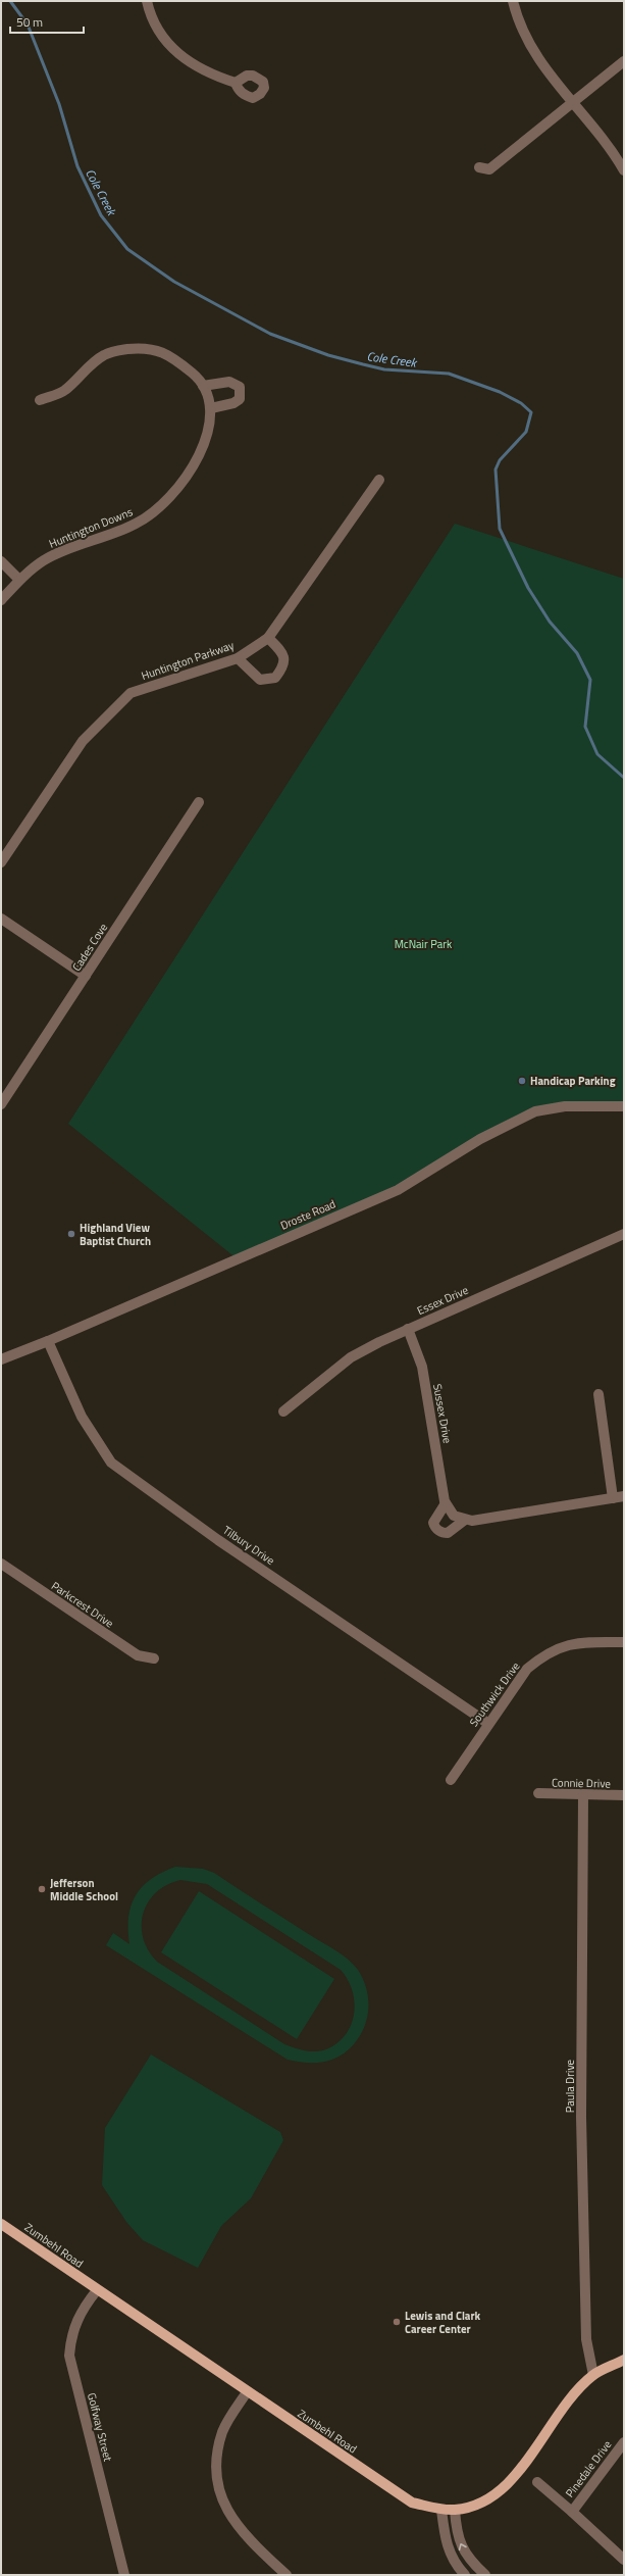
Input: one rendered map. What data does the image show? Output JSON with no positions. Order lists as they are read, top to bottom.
{
  "streets": {
    "main road": ["Zumbehl Road"],
    "street": [
      "Huntington Downs",
      "Huntington Parkway",
      "Cades Cove",
      "Droste Road",
      "Essex Drive",
      "Sussex Drive",
      "Tilbury Drive",
      "Parkcrest Drive",
      "Southwick Drive",
      "Connie Drive",
      "Paula Drive",
      "Golfway Street",
      "Pinedale Drive"
    ]
  },
  "crossings": [
    ["Droste Road", "Tilbury Drive"],
    ["Essex Drive", "Sussex Drive"],
    ["Tilbury Drive", "Southwick Drive"],
    ["Connie Drive", "Paula Drive"],
    ["Paula Drive", "Zumbehl Road"],
    ["Zumbehl Road", "Golfway Street"]
  ],
  "water": ["Cole Creek"],
  "parks": ["McNair Park"],
  "places": [
    "Handicap Parking",
    "Highland View Baptist Church",
    "Jefferson Middle School",
    "Lewis and Clark Career Center"
  ],
  "scale_bar": "50 m"
}
